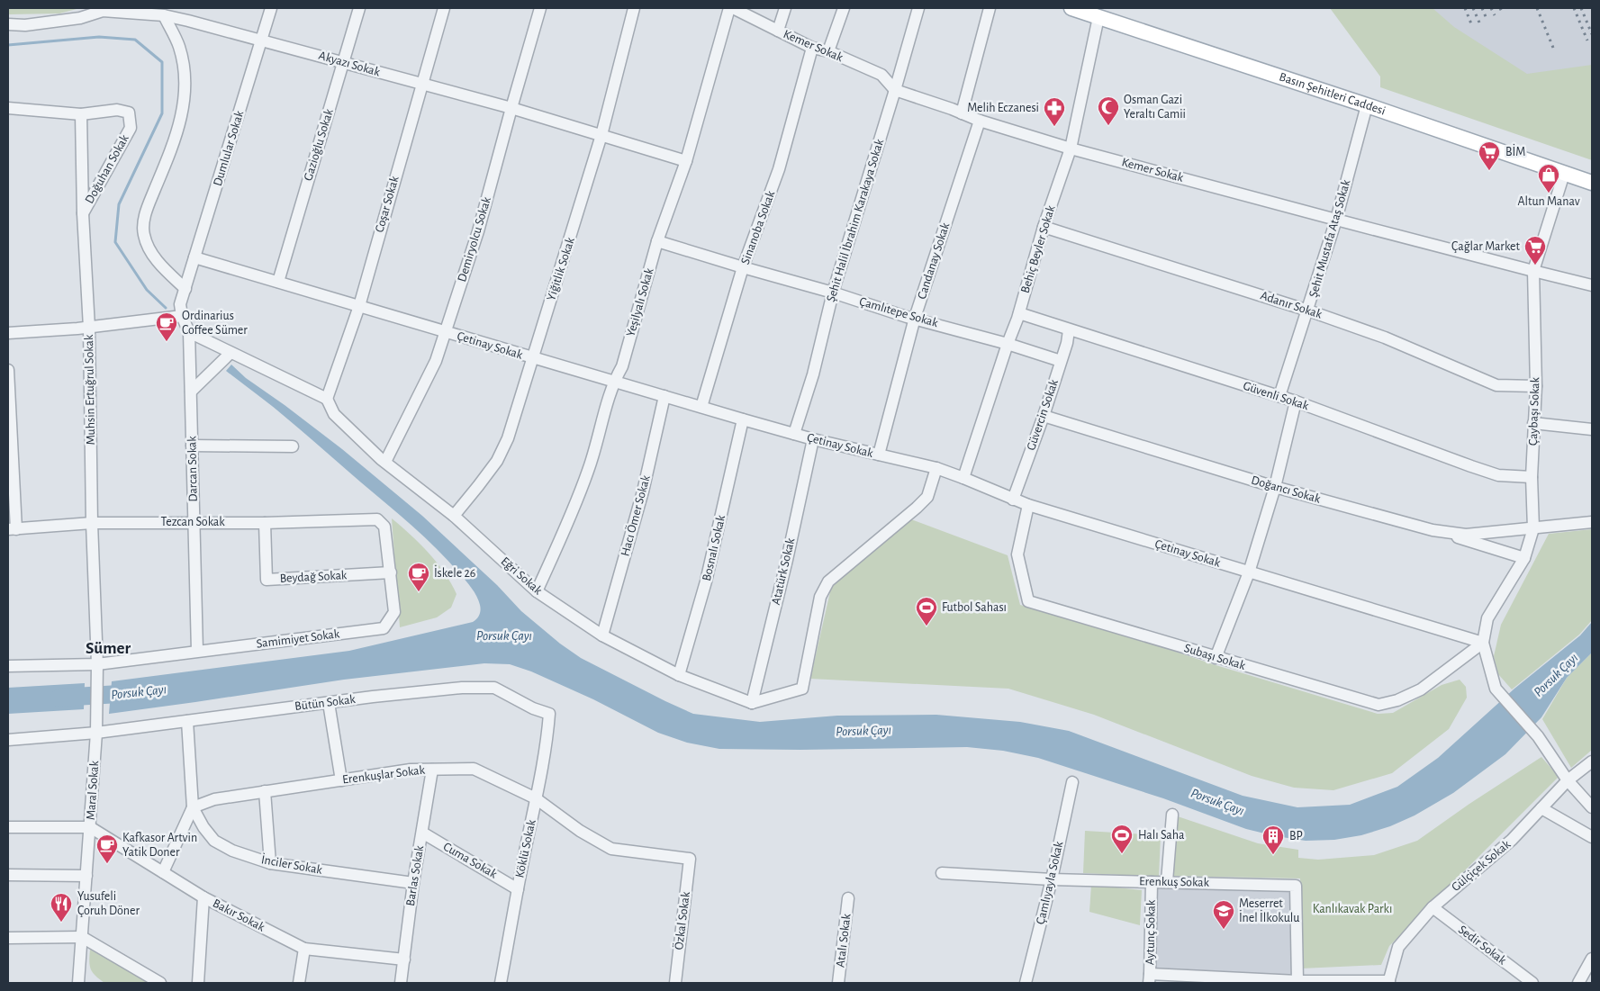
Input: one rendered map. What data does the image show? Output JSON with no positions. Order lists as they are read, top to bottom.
{
  "streets": {
    "main road": ["Basın Şehitleri Caddesi"],
    "street": [
      "Kemer Sokak",
      "Akyazı Sokak",
      "Gazioğlu Sokak",
      "Dumlular Sokak",
      "Doğuhan Sokak",
      "Coşar Sokak",
      "Şehit Halil İbrahim Karakaya Sokak",
      "Sinanoba Sokak",
      "Şehit Mustafa Ataş Sokak",
      "Demiryolcu Sokak",
      "Behiç Beyler Sokak",
      "Candanay Sokak",
      "Yiğitlik Sokak",
      "Yeşilyalı Sokak",
      "Adanır Sokak",
      "Çamlıtepe Sokak",
      "Çetinay Sokak",
      "Muhsin Ertuğrul Sokak",
      "Güvenli Sokak",
      "Çaybaşı Sokak",
      "Güvercin Sokak",
      "Darcan Sokak",
      "Doğancı Sokak",
      "Hacı Ömer Sokak",
      "Tezcan Sokak",
      "Bosnalı Sokak",
      "Atatürk Sokak",
      "Eğri Sokak",
      "Beydağ Sokak",
      "Samimiyet Sokak",
      "Subaşı Sokak",
      "Bütün Sokak",
      "Erenkuşlar Sokak",
      "Maral Sokak",
      "Köklü Sokak",
      "Cuma Sokak",
      "İnciler Sokak",
      "Gülçiçek Sokak",
      "Barlas Sokak",
      "Erenkuş Sokak",
      "Çamlıyayla Sokak",
      "Bakır Sokak",
      "Özkal Sokak",
      "Aytunç Sokak",
      "Atalı Sokak",
      "Sedir Sokak"
    ]
  },
  "crossings": [
    ["Kemer Sokak", "Şehit Halil İbrahim Karakaya Sokak"],
    ["Kemer Sokak", "Sinanoba Sokak"],
    ["Kemer Sokak", "Şehit Mustafa Ataş Sokak"],
    ["Kemer Sokak", "Behiç Beyler Sokak"],
    ["Kemer Sokak", "Candanay Sokak"],
    ["Kemer Sokak", "Yeşilyalı Sokak"],
    ["Kemer Sokak", "Çaybaşı Sokak"],
    ["Akyazı Sokak", "Gazioğlu Sokak"],
    ["Akyazı Sokak", "Dumlular Sokak"],
    ["Akyazı Sokak", "Coşar Sokak"],
    ["Akyazı Sokak", "Demiryolcu Sokak"],
    ["Akyazı Sokak", "Yiğitlik Sokak"],
    ["Akyazı Sokak", "Yeşilyalı Sokak"],
    ["Basın Şehitleri Caddesi", "Şehit Mustafa Ataş Sokak"],
    ["Basın Şehitleri Caddesi", "Behiç Beyler Sokak"],
    ["Basın Şehitleri Caddesi", "Çaybaşı Sokak"],
    ["Gazioğlu Sokak", "Çetinay Sokak"],
    ["Dumlular Sokak", "Çetinay Sokak"],
    ["Dumlular Sokak", "Darcan Sokak"],
    ["Doğuhan Sokak", "Muhsin Ertuğrul Sokak"],
    ["Coşar Sokak", "Çetinay Sokak"],
    ["Coşar Sokak", "Eğri Sokak"],
    ["Şehit Halil İbrahim Karakaya Sokak", "Çamlıtepe Sokak"],
    ["Şehit Halil İbrahim Karakaya Sokak", "Çetinay Sokak"],
    ["Sinanoba Sokak", "Çamlıtepe Sokak"],
    ["Sinanoba Sokak", "Çetinay Sokak"],
    ["Şehit Mustafa Ataş Sokak", "Adanır Sokak"],
    ["Şehit Mustafa Ataş Sokak", "Güvenli Sokak"],
    ["Demiryolcu Sokak", "Çetinay Sokak"],
    ["Demiryolcu Sokak", "Eğri Sokak"],
    ["Behiç Beyler Sokak", "Adanır Sokak"],
    ["Behiç Beyler Sokak", "Çamlıtepe Sokak"],
    ["Behiç Beyler Sokak", "Çetinay Sokak"],
    ["Behiç Beyler Sokak", "Güvenli Sokak"],
    ["Candanay Sokak", "Çamlıtepe Sokak"],
    ["Candanay Sokak", "Çetinay Sokak"],
    ["Yiğitlik Sokak", "Çetinay Sokak"],
    ["Yiğitlik Sokak", "Eğri Sokak"],
    ["Yeşilyalı Sokak", "Çamlıtepe Sokak"],
    ["Yeşilyalı Sokak", "Çetinay Sokak"],
    ["Yeşilyalı Sokak", "Eğri Sokak"],
    ["Adanır Sokak", "Çaybaşı Sokak"],
    ["Çamlıtepe Sokak", "Güvercin Sokak"],
    ["Çetinay Sokak", "Çaybaşı Sokak"],
    ["Çetinay Sokak", "Güvercin Sokak"],
    ["Çetinay Sokak", "Hacı Ömer Sokak"],
    ["Çetinay Sokak", "Bosnalı Sokak"],
    ["Çetinay Sokak", "Atatürk Sokak"],
    ["Çetinay Sokak", "Subaşı Sokak"],
    ["Muhsin Ertuğrul Sokak", "Tezcan Sokak"],
    ["Muhsin Ertuğrul Sokak", "Samimiyet Sokak"],
    ["Muhsin Ertuğrul Sokak", "Maral Sokak"],
    ["Güvenli Sokak", "Çaybaşı Sokak"],
    ["Güvenli Sokak", "Güvercin Sokak"],
    ["Çaybaşı Sokak", "Doğancı Sokak"],
    ["Çaybaşı Sokak", "Subaşı Sokak"],
    ["Güvercin Sokak", "Doğancı Sokak"],
    ["Darcan Sokak", "Tezcan Sokak"],
    ["Darcan Sokak", "Samimiyet Sokak"],
    ["Hacı Ömer Sokak", "Eğri Sokak"],
    ["Tezcan Sokak", "Beydağ Sokak"],
    ["Tezcan Sokak", "Samimiyet Sokak"],
    ["Bosnalı Sokak", "Eğri Sokak"],
    ["Atatürk Sokak", "Eğri Sokak"],
    ["Beydağ Sokak", "Samimiyet Sokak"],
    ["Bütün Sokak", "Maral Sokak"],
    ["Bütün Sokak", "Köklü Sokak"],
    ["Erenkuşlar Sokak", "Köklü Sokak"],
    ["Erenkuşlar Sokak", "İnciler Sokak"],
    ["Erenkuşlar Sokak", "Barlas Sokak"],
    ["Erenkuşlar Sokak", "Özkal Sokak"],
    ["Maral Sokak", "Bakır Sokak"],
    ["Köklü Sokak", "Cuma Sokak"],
    ["Cuma Sokak", "Barlas Sokak"],
    ["İnciler Sokak", "Barlas Sokak"],
    ["Gülçiçek Sokak", "Sedir Sokak"],
    ["Barlas Sokak", "Bakır Sokak"],
    ["Erenkuş Sokak", "Çamlıyayla Sokak"],
    ["Erenkuş Sokak", "Aytunç Sokak"]
  ],
  "districts": ["Sümer"],
  "water": ["Porsuk Çayı"],
  "parks": ["Kanlıkavak Parkı"],
  "places": {
    "mosque": ["Osman Gazi Yeraltı Camii"],
    "pharmacy": ["Melih Eczanesi"],
    "supermarket": ["BİM", "Çağlar Market"],
    "shop": ["Altun Manav"],
    "cafe": ["Ordinarius Coffee Sümer", "İskele 26", "Kafkasor Artvin Yatik Doner"],
    "sports": ["Futbol Sahası", "Halı Saha"],
    "building": ["BP"],
    "restaurant": ["Yusufeli Çoruh Döner"],
    "school or university": ["Meserret İnel İlkokulu"]
  }
}
